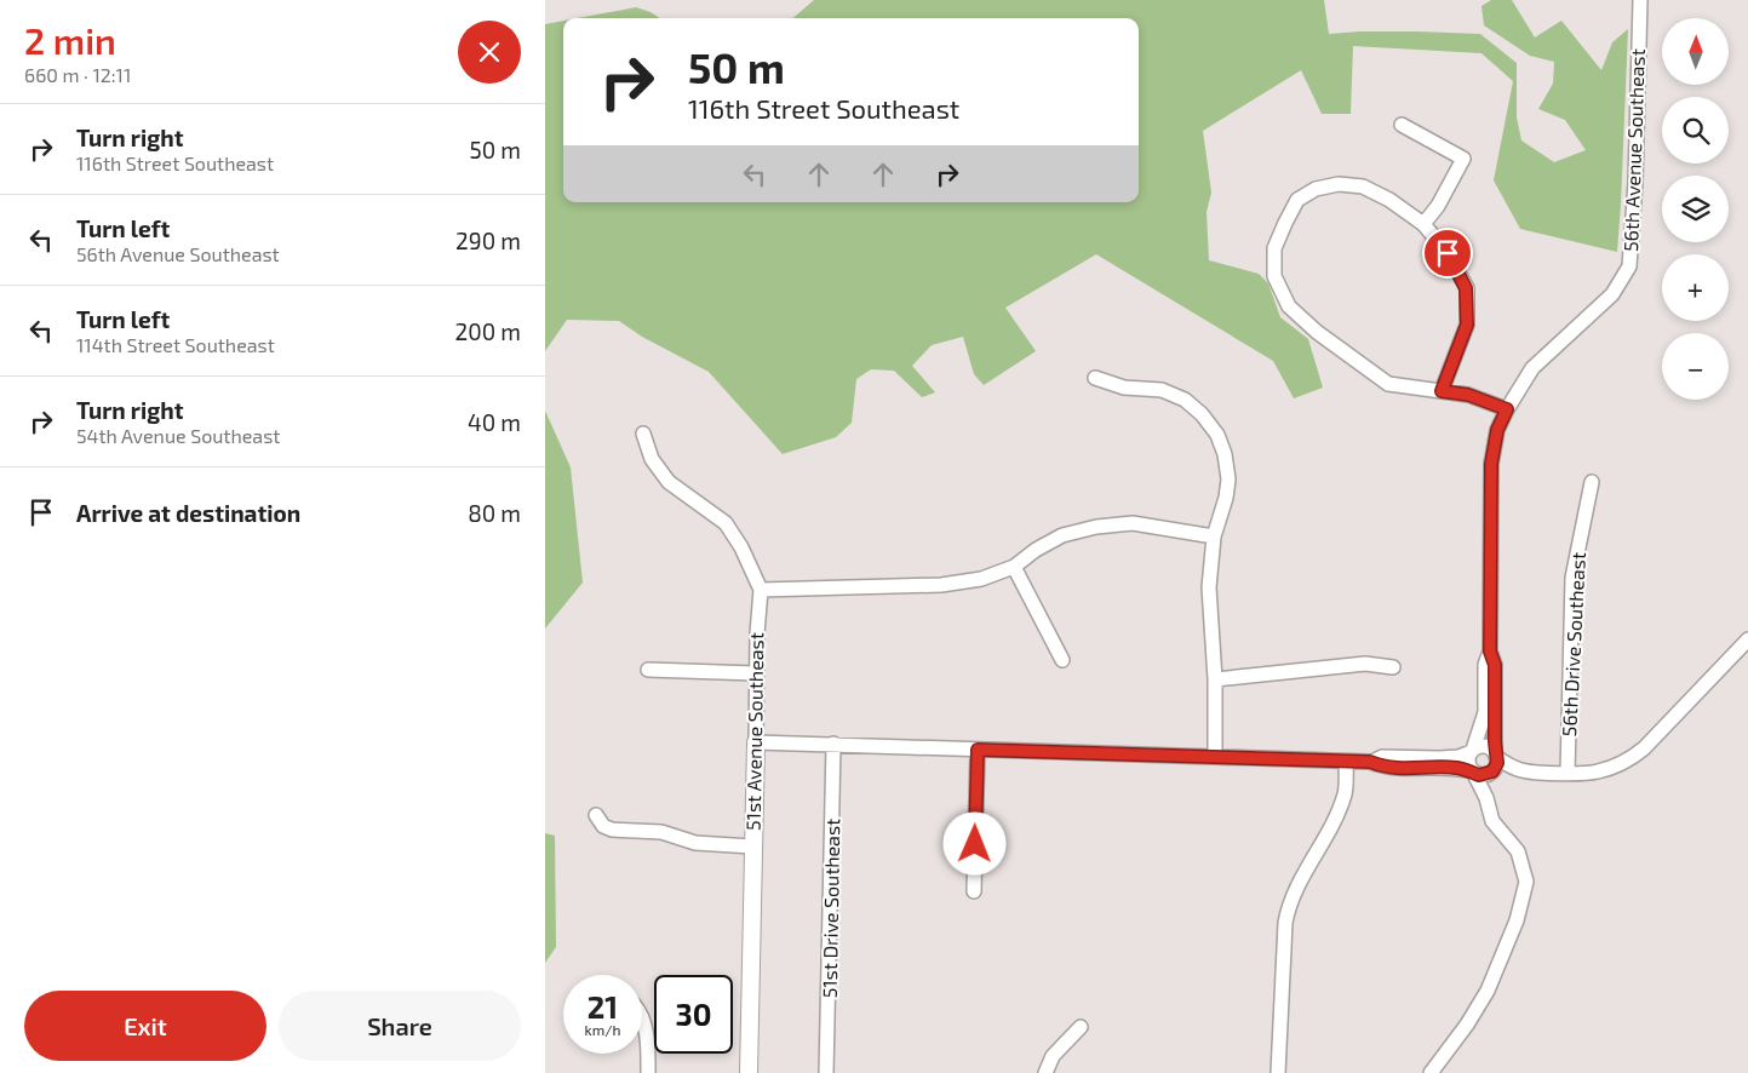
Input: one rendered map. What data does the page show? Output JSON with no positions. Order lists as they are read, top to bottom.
{
  "streets": {
    "street": [
      "56th Avenue Southeast",
      "56th Drive Southeast",
      "51st Avenue Southeast",
      "51st Drive Southeast"
    ]
  },
  "north": "top",
  "page": {
    "heading": ["2 min", "660 m · 12:11"],
    "map_buttons": ["+", "−"],
    "turn": ["50 m", "116th Street Southeast"],
    "list": [
      {
        "name": "Turn right",
        "note": "116th Street Southeast",
        "value": "50 m"
      },
      {
        "name": "Turn left",
        "note": "56th Avenue Southeast",
        "value": "290 m"
      },
      {
        "name": "Turn left",
        "note": "114th Street Southeast",
        "value": "200 m"
      },
      {
        "name": "Turn right",
        "note": "54th Avenue Southeast",
        "value": "40 m"
      },
      {
        "name": "Arrive at destination",
        "value": "80 m"
      }
    ],
    "speed": "21 km/h",
    "limit": "30",
    "buttons": ["Exit", "Share"]
  }
}
